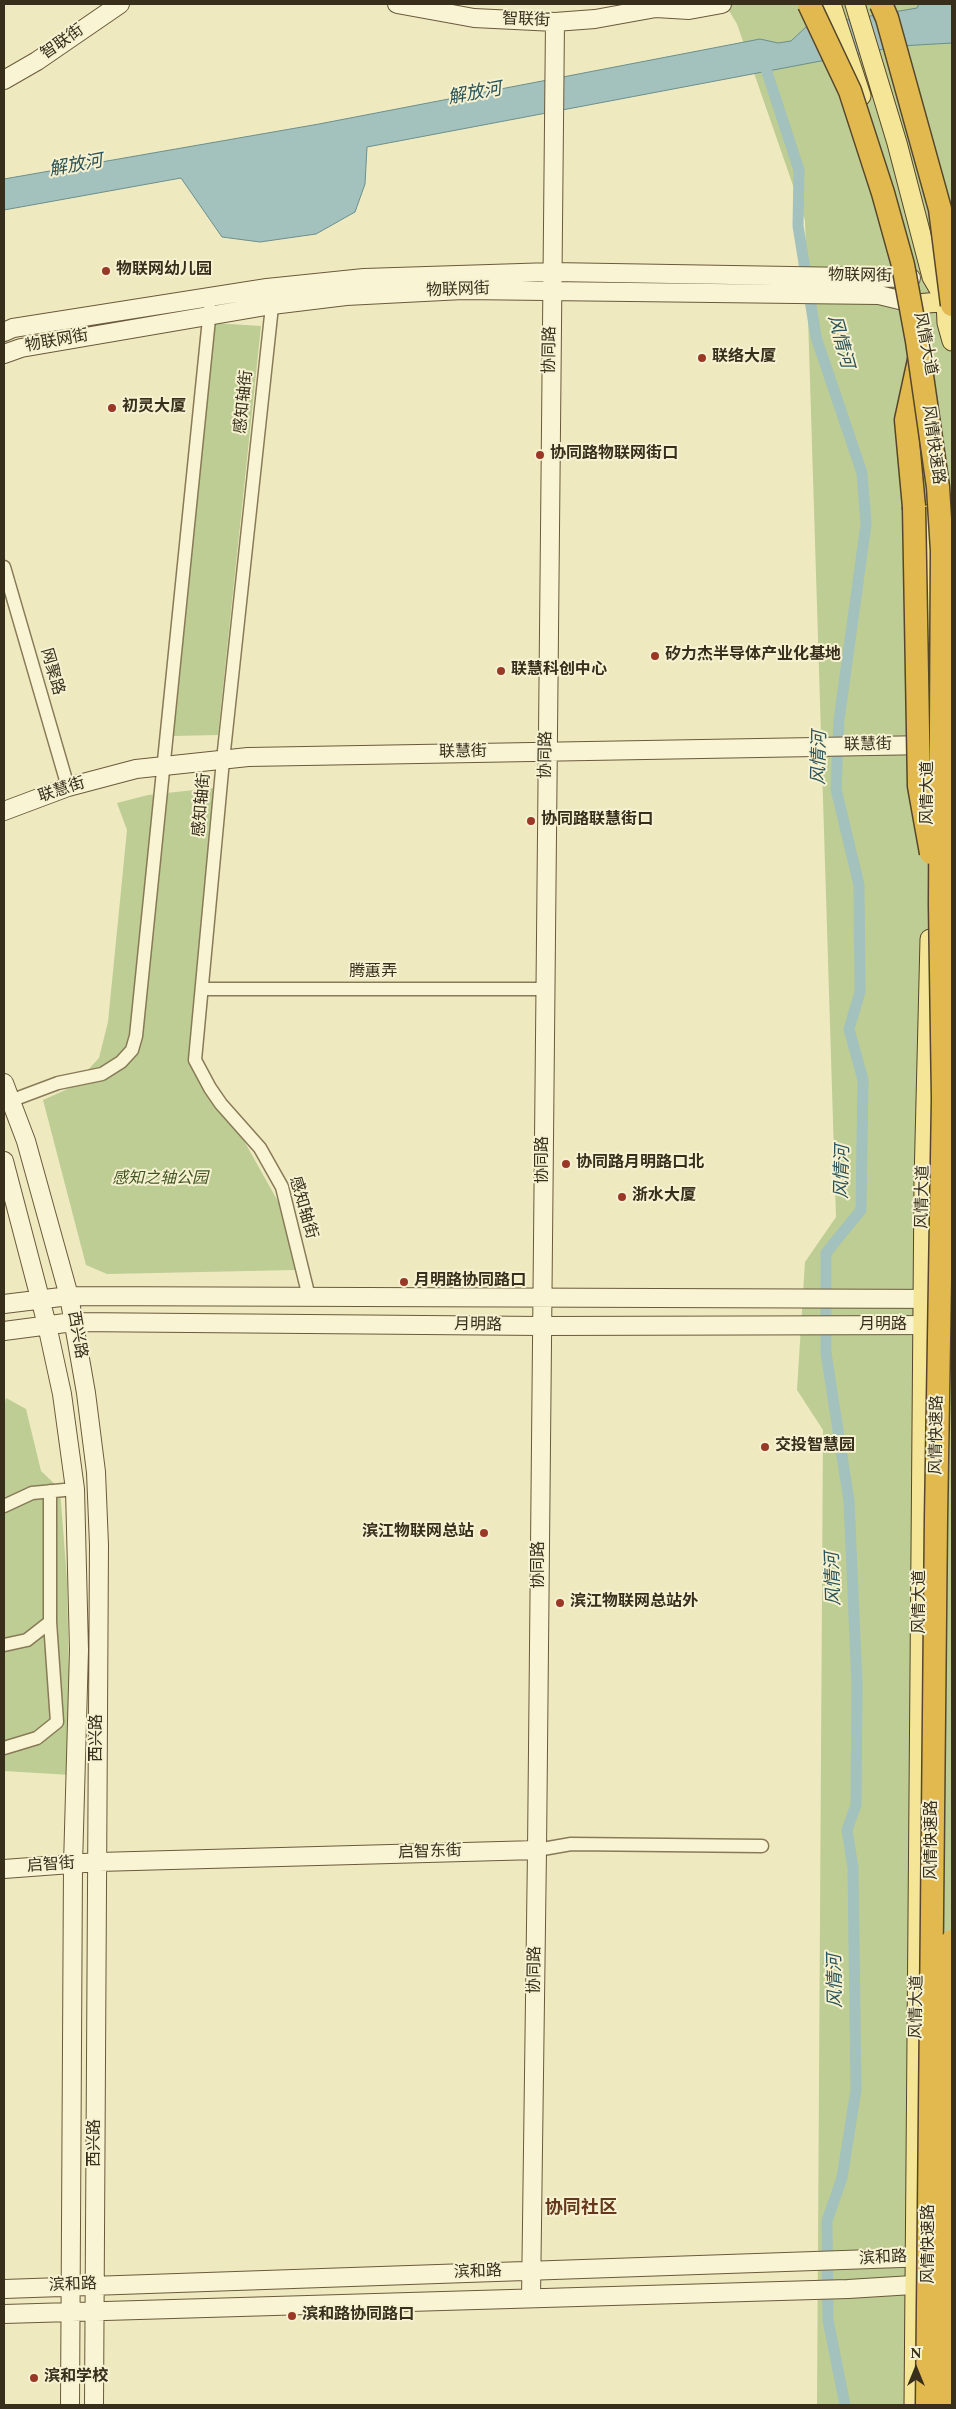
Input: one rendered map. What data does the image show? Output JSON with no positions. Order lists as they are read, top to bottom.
{
  "streets": {
    "highway": ["风情快速路"],
    "main road": ["风情大道"],
    "street": [
      "智联街",
      "物联网街",
      "协同路",
      "感知轴街",
      "网聚路",
      "联慧街",
      "腾蕙弄",
      "月明路",
      "西兴路",
      "启智东街",
      "启智街",
      "滨和路"
    ]
  },
  "crossings": [
    ["智联街", "协同路"],
    ["物联网街", "风情大道"],
    ["物联网街", "协同路"],
    ["物联网街", "感知轴街"],
    ["风情大道", "联慧街"],
    ["风情大道", "月明路"],
    ["风情大道", "滨和路"],
    ["协同路", "联慧街"],
    ["协同路", "腾蕙弄"],
    ["协同路", "月明路"],
    ["协同路", "启智东街"],
    ["协同路", "滨和路"],
    ["感知轴街", "联慧街"],
    ["感知轴街", "腾蕙弄"],
    ["感知轴街", "月明路"],
    ["网聚路", "联慧街"],
    ["月明路", "西兴路"],
    ["西兴路", "启智东街"],
    ["西兴路", "启智街"],
    ["西兴路", "滨和路"],
    ["启智东街", "启智街"]
  ],
  "districts": ["协同社区"],
  "water": ["解放河", "风情河"],
  "parks": ["感知之轴公园"],
  "places": [
    "物联网幼儿园",
    "联络大厦",
    "初灵大厦",
    "协同路物联网街口",
    "矽力杰半导体产业化基地",
    "联慧科创中心",
    "协同路联慧街口",
    "协同路月明路口北",
    "浙水大厦",
    "月明路协同路口",
    "交投智慧园",
    "滨江物联网总站",
    "滨江物联网总站外",
    "滨和路协同路口",
    "滨和学校"
  ],
  "north": "top"
}
